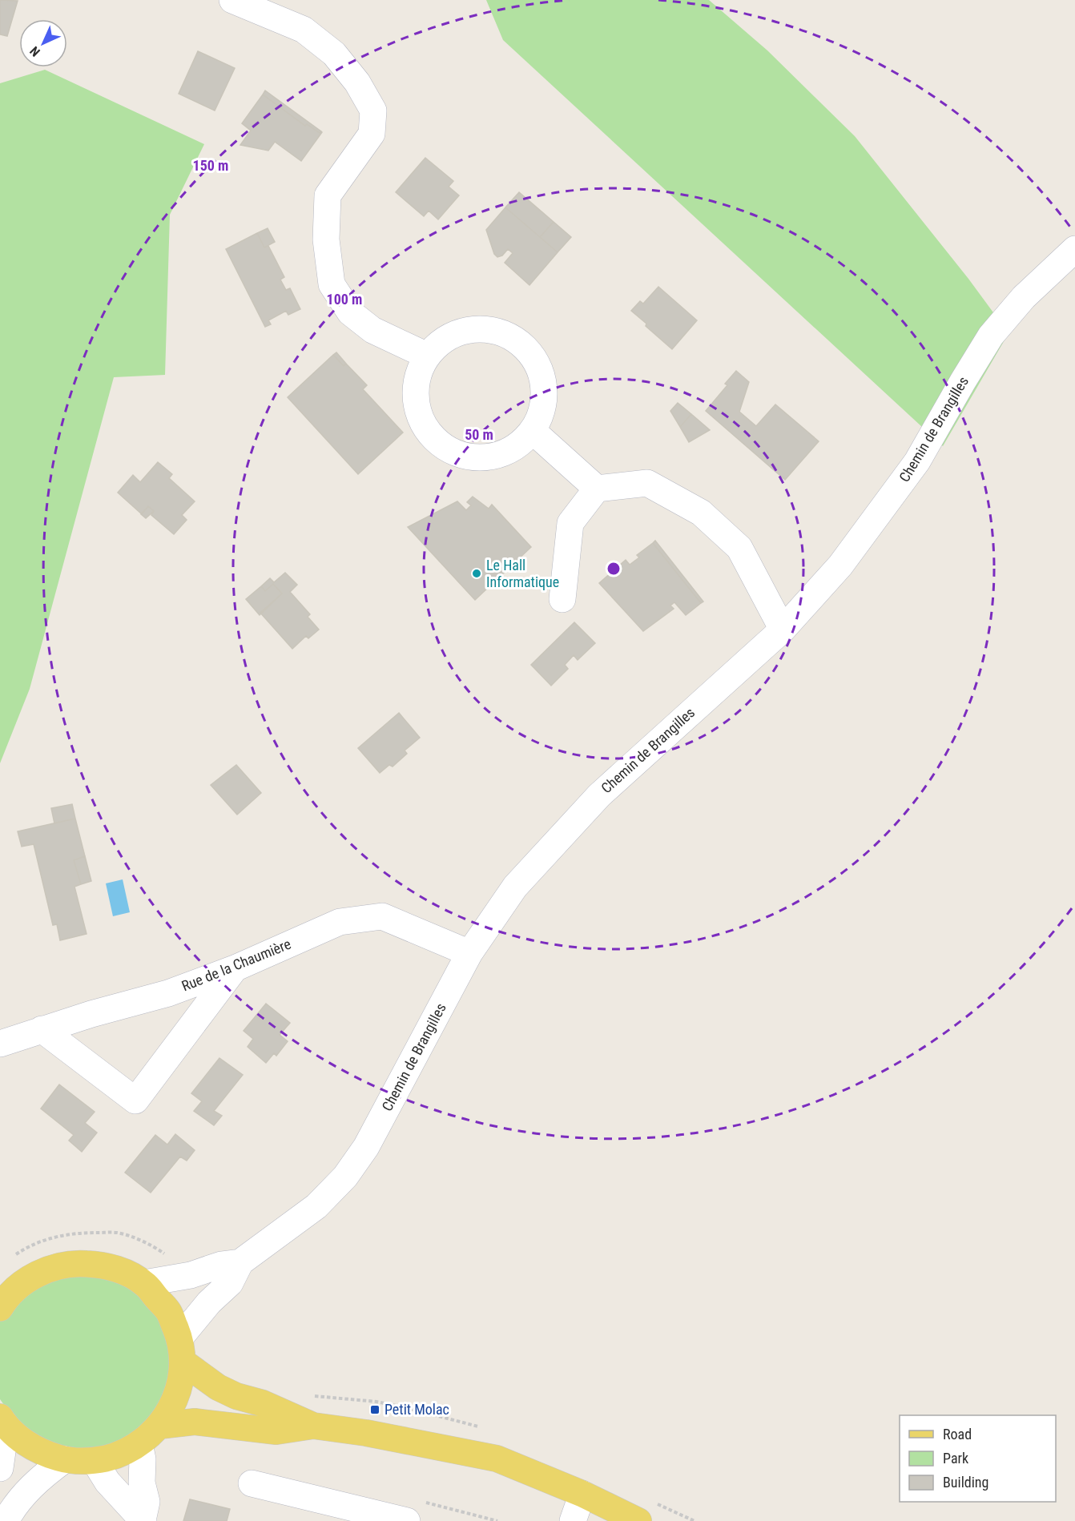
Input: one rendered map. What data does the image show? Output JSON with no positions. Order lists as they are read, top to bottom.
{
  "streets": {
    "street": ["Chemin de Brangilles", "Rue de la Chaumière"]
  },
  "crossings": [
    ["Chemin de Brangilles", "Rue de la Chaumière"]
  ],
  "places": {
    "other": ["Le Hall Informatique"],
    "transit": ["Petit Molac"]
  },
  "legend": ["Road", "Park", "Building"],
  "north": "bottom left",
  "rings": ["150 m", "100 m", "50 m"]
}
